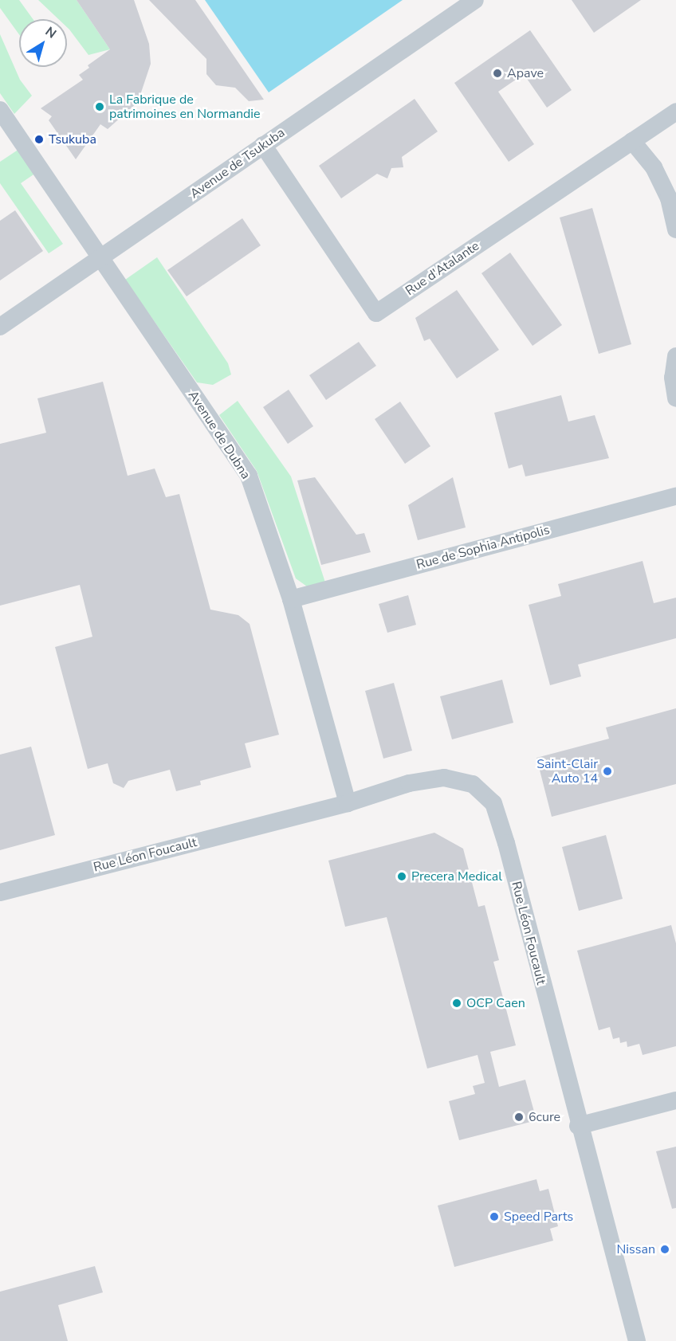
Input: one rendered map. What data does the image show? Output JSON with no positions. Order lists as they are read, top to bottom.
{
  "streets": {
    "street": [
      "Avenue de Tsukuba",
      "Rue d'Atalante",
      "Avenue de Dubna",
      "Rue de Sophia Antipolis",
      "Rue Léon Foucault"
    ]
  },
  "crossings": [
    ["Avenue de Tsukuba", "Rue d'Atalante"],
    ["Avenue de Tsukuba", "Avenue de Dubna"],
    ["Avenue de Dubna", "Rue de Sophia Antipolis"],
    ["Avenue de Dubna", "Rue Léon Foucault"]
  ],
  "places": [
    "Apave",
    "La Fabrique de patrimoines en Normandie",
    "Tsukuba",
    "Saint-Clair Auto 14",
    "Precera Medical",
    "OCP Caen",
    "6cure",
    "Speed Parts",
    "Nissan"
  ],
  "north": "top right"
}
